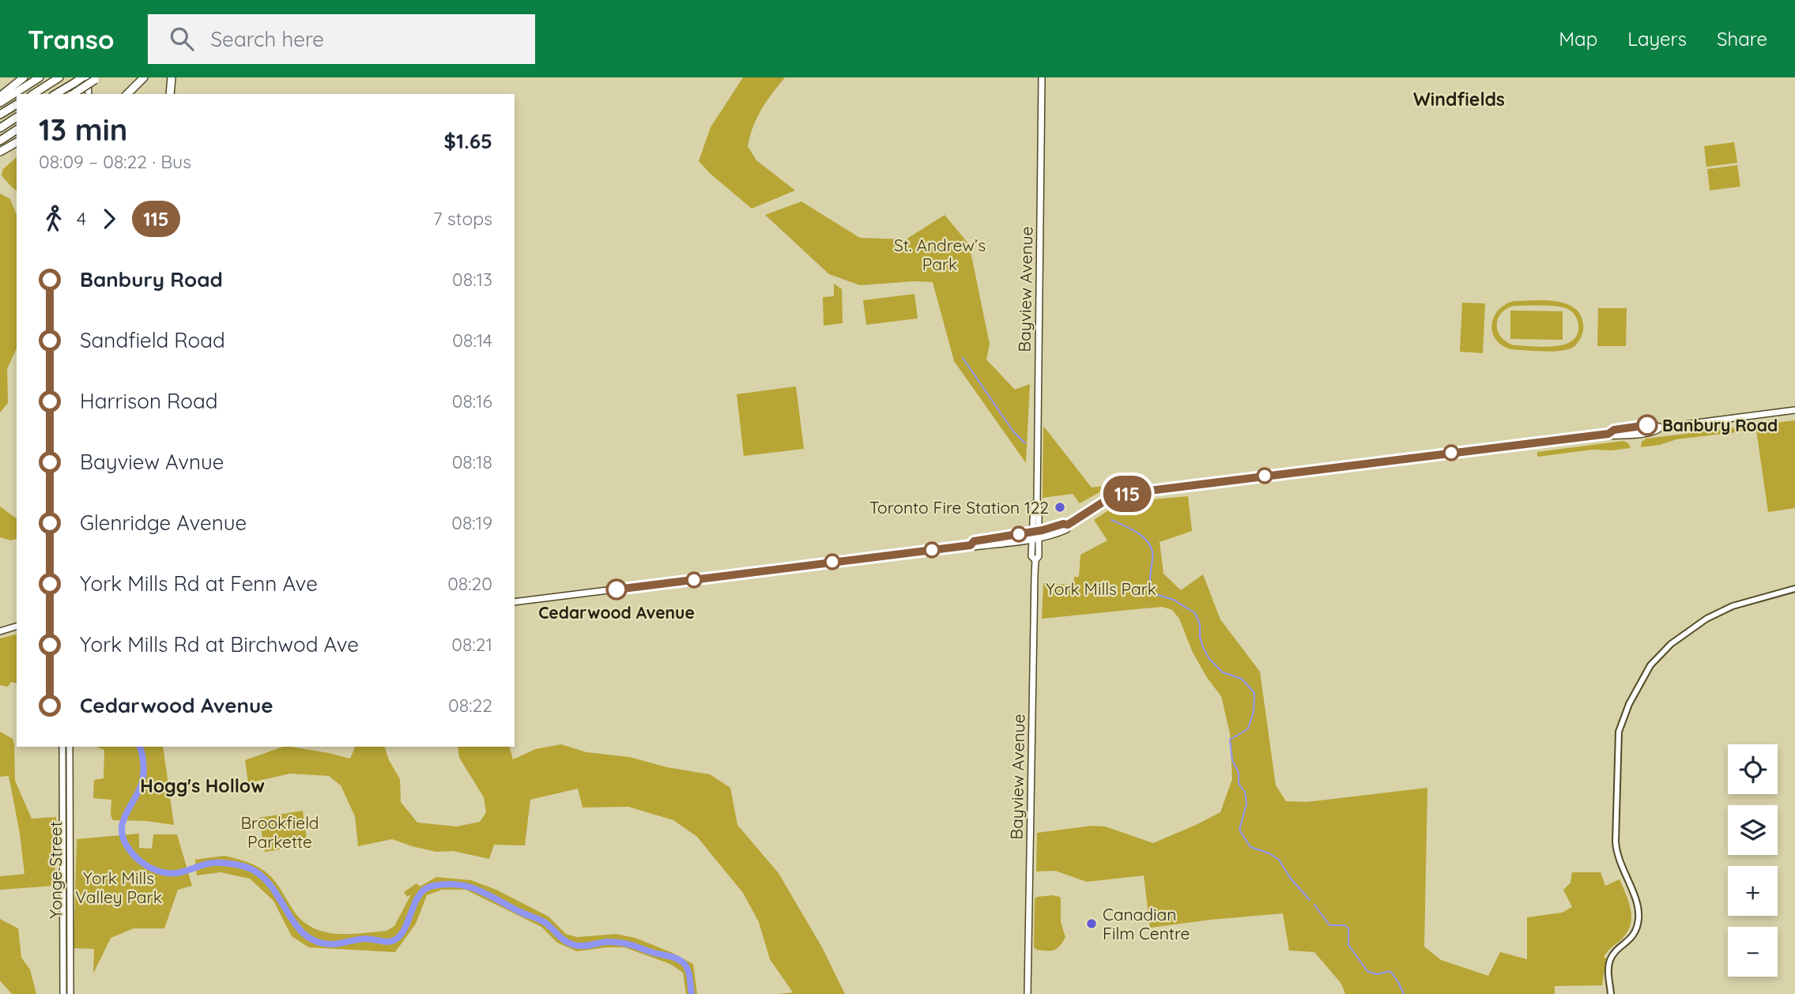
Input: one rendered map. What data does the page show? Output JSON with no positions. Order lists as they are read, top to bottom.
{
  "streets": {
    "main road": ["Bayview Avenue", "Yonge Street"]
  },
  "districts": ["Windfields", "Hogg's Hollow"],
  "parks": [
    "St. Andrew’s Park",
    "York Mills Park",
    "Brookfield Parkette",
    "York Mills Valley Park"
  ],
  "places": [
    "Banbury Road",
    "Toronto Fire Station 122",
    "Cedarwood Avenue",
    "Canadian Film Centre"
  ],
  "lines": ["bus line 115"],
  "page": {
    "header": "Transo",
    "search": "Search here",
    "nav": ["Map", "Layers", "Share"],
    "on_map": "115",
    "heading": ["13 min", "08:09 – 08:22 · Bus", "$1.65"],
    "legs": ["4", "115", "7 stops"],
    "list": [
      {
        "name": "Banbury Road",
        "value": "08:13"
      },
      {
        "name": "Sandfield Road",
        "value": "08:14"
      },
      {
        "name": "Harrison Road",
        "value": "08:16"
      },
      {
        "name": "Bayview Avnue",
        "value": "08:18"
      },
      {
        "name": "Glenridge Avenue",
        "value": "08:19"
      },
      {
        "name": "York Mills Rd at Fenn Ave",
        "value": "08:20"
      },
      {
        "name": "York Mills Rd at Birchwod Ave",
        "value": "08:21"
      },
      {
        "name": "Cedarwood Avenue",
        "value": "08:22"
      }
    ],
    "map_buttons": ["+", "−"]
  }
}
